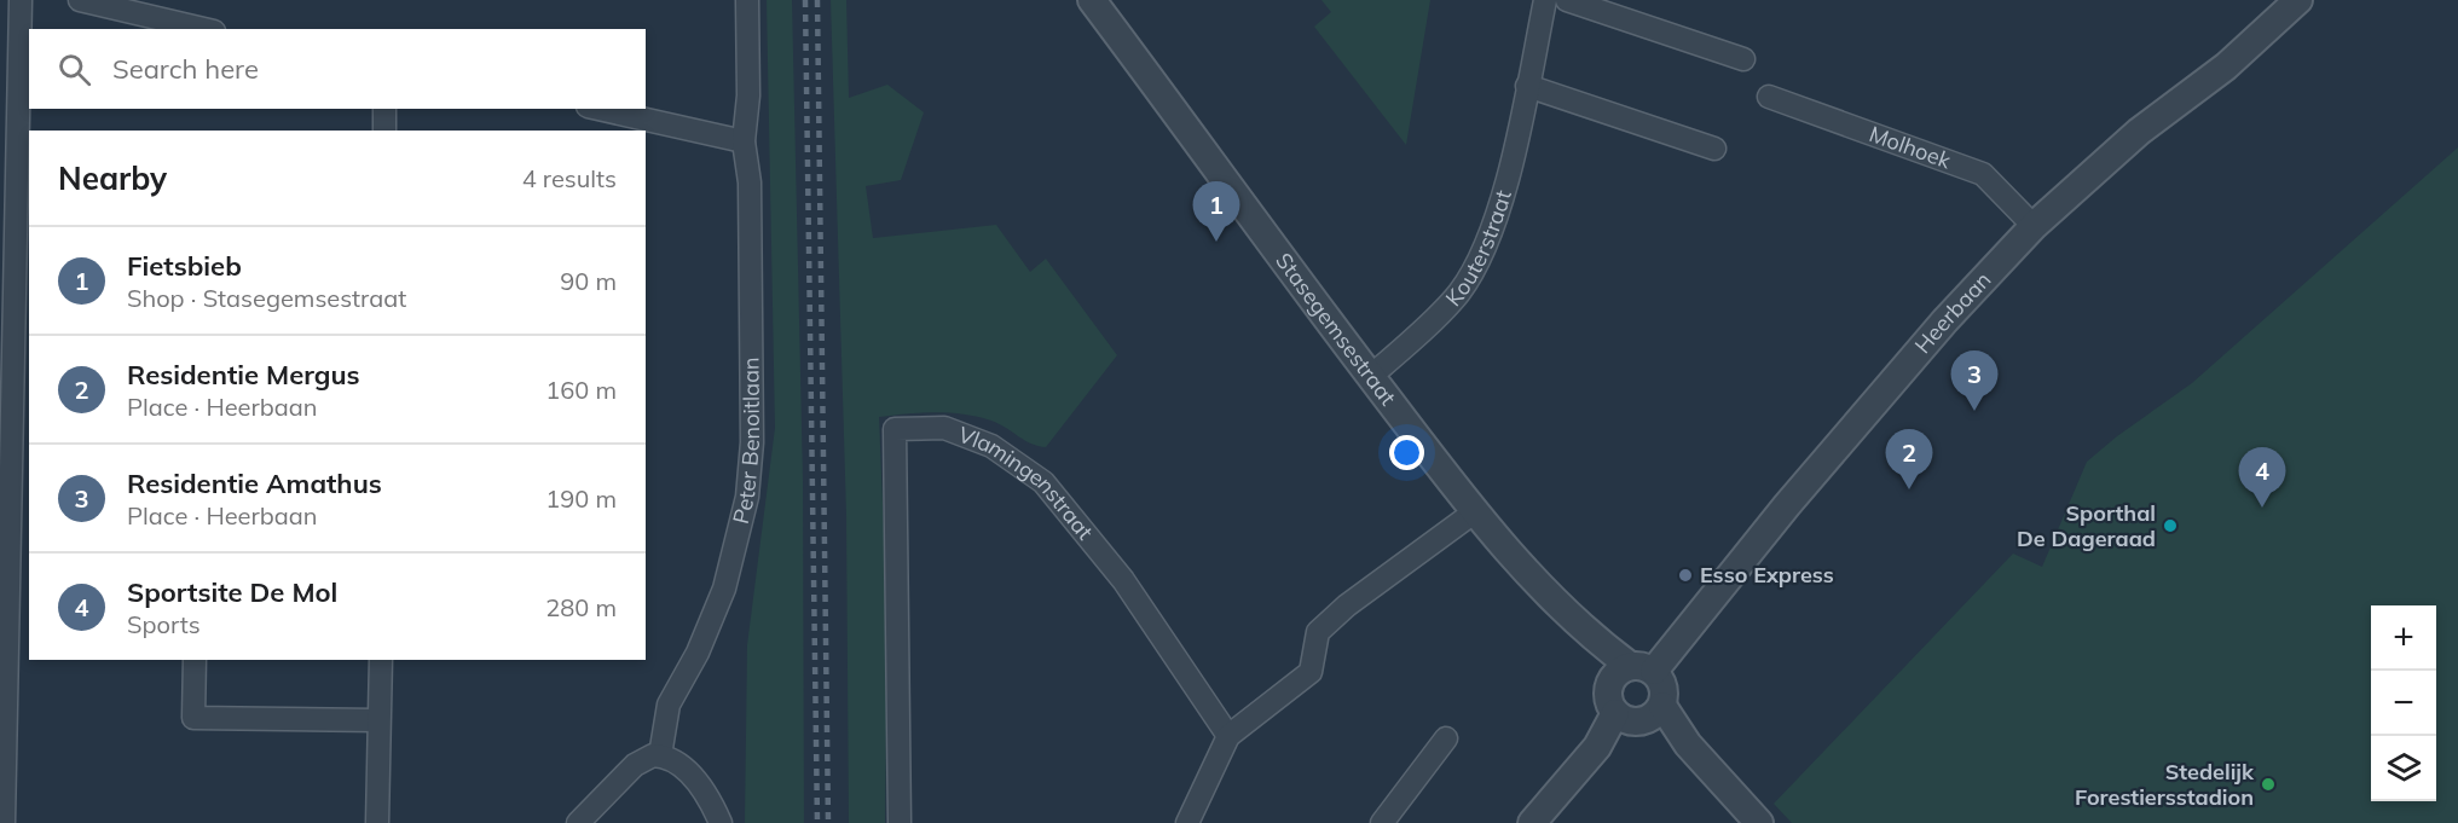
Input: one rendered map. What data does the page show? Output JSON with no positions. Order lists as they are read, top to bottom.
{
  "streets": {
    "street": [
      "Molhoek",
      "Kouterstraat",
      "Heerbaan",
      "Stasegemsestraat",
      "Peter Benoitlaan",
      "Vlamingenstraat"
    ]
  },
  "crossings": [
    ["Molhoek", "Heerbaan"],
    ["Kouterstraat", "Stasegemsestraat"],
    ["Heerbaan", "Stasegemsestraat"]
  ],
  "places": ["Sporthal De Dageraad", "Esso Express", "Stedelijk Forestiersstadion"],
  "page": {
    "search": "Search here",
    "heading": ["Nearby", "4 results"],
    "pins": [
      "1",
      "3",
      "2",
      "4"
    ],
    "list": [
      {
        "mark": "1",
        "name": "Fietsbieb",
        "note": "Shop · Stasegemsestraat",
        "value": "90 m"
      },
      {
        "mark": "2",
        "name": "Residentie Mergus",
        "note": "Place · Heerbaan",
        "value": "160 m"
      },
      {
        "mark": "3",
        "name": "Residentie Amathus",
        "note": "Place · Heerbaan",
        "value": "190 m"
      },
      {
        "mark": "4",
        "name": "Sportsite De Mol",
        "note": "Sports",
        "value": "280 m"
      }
    ],
    "map_buttons": ["+", "−"]
  }
}
